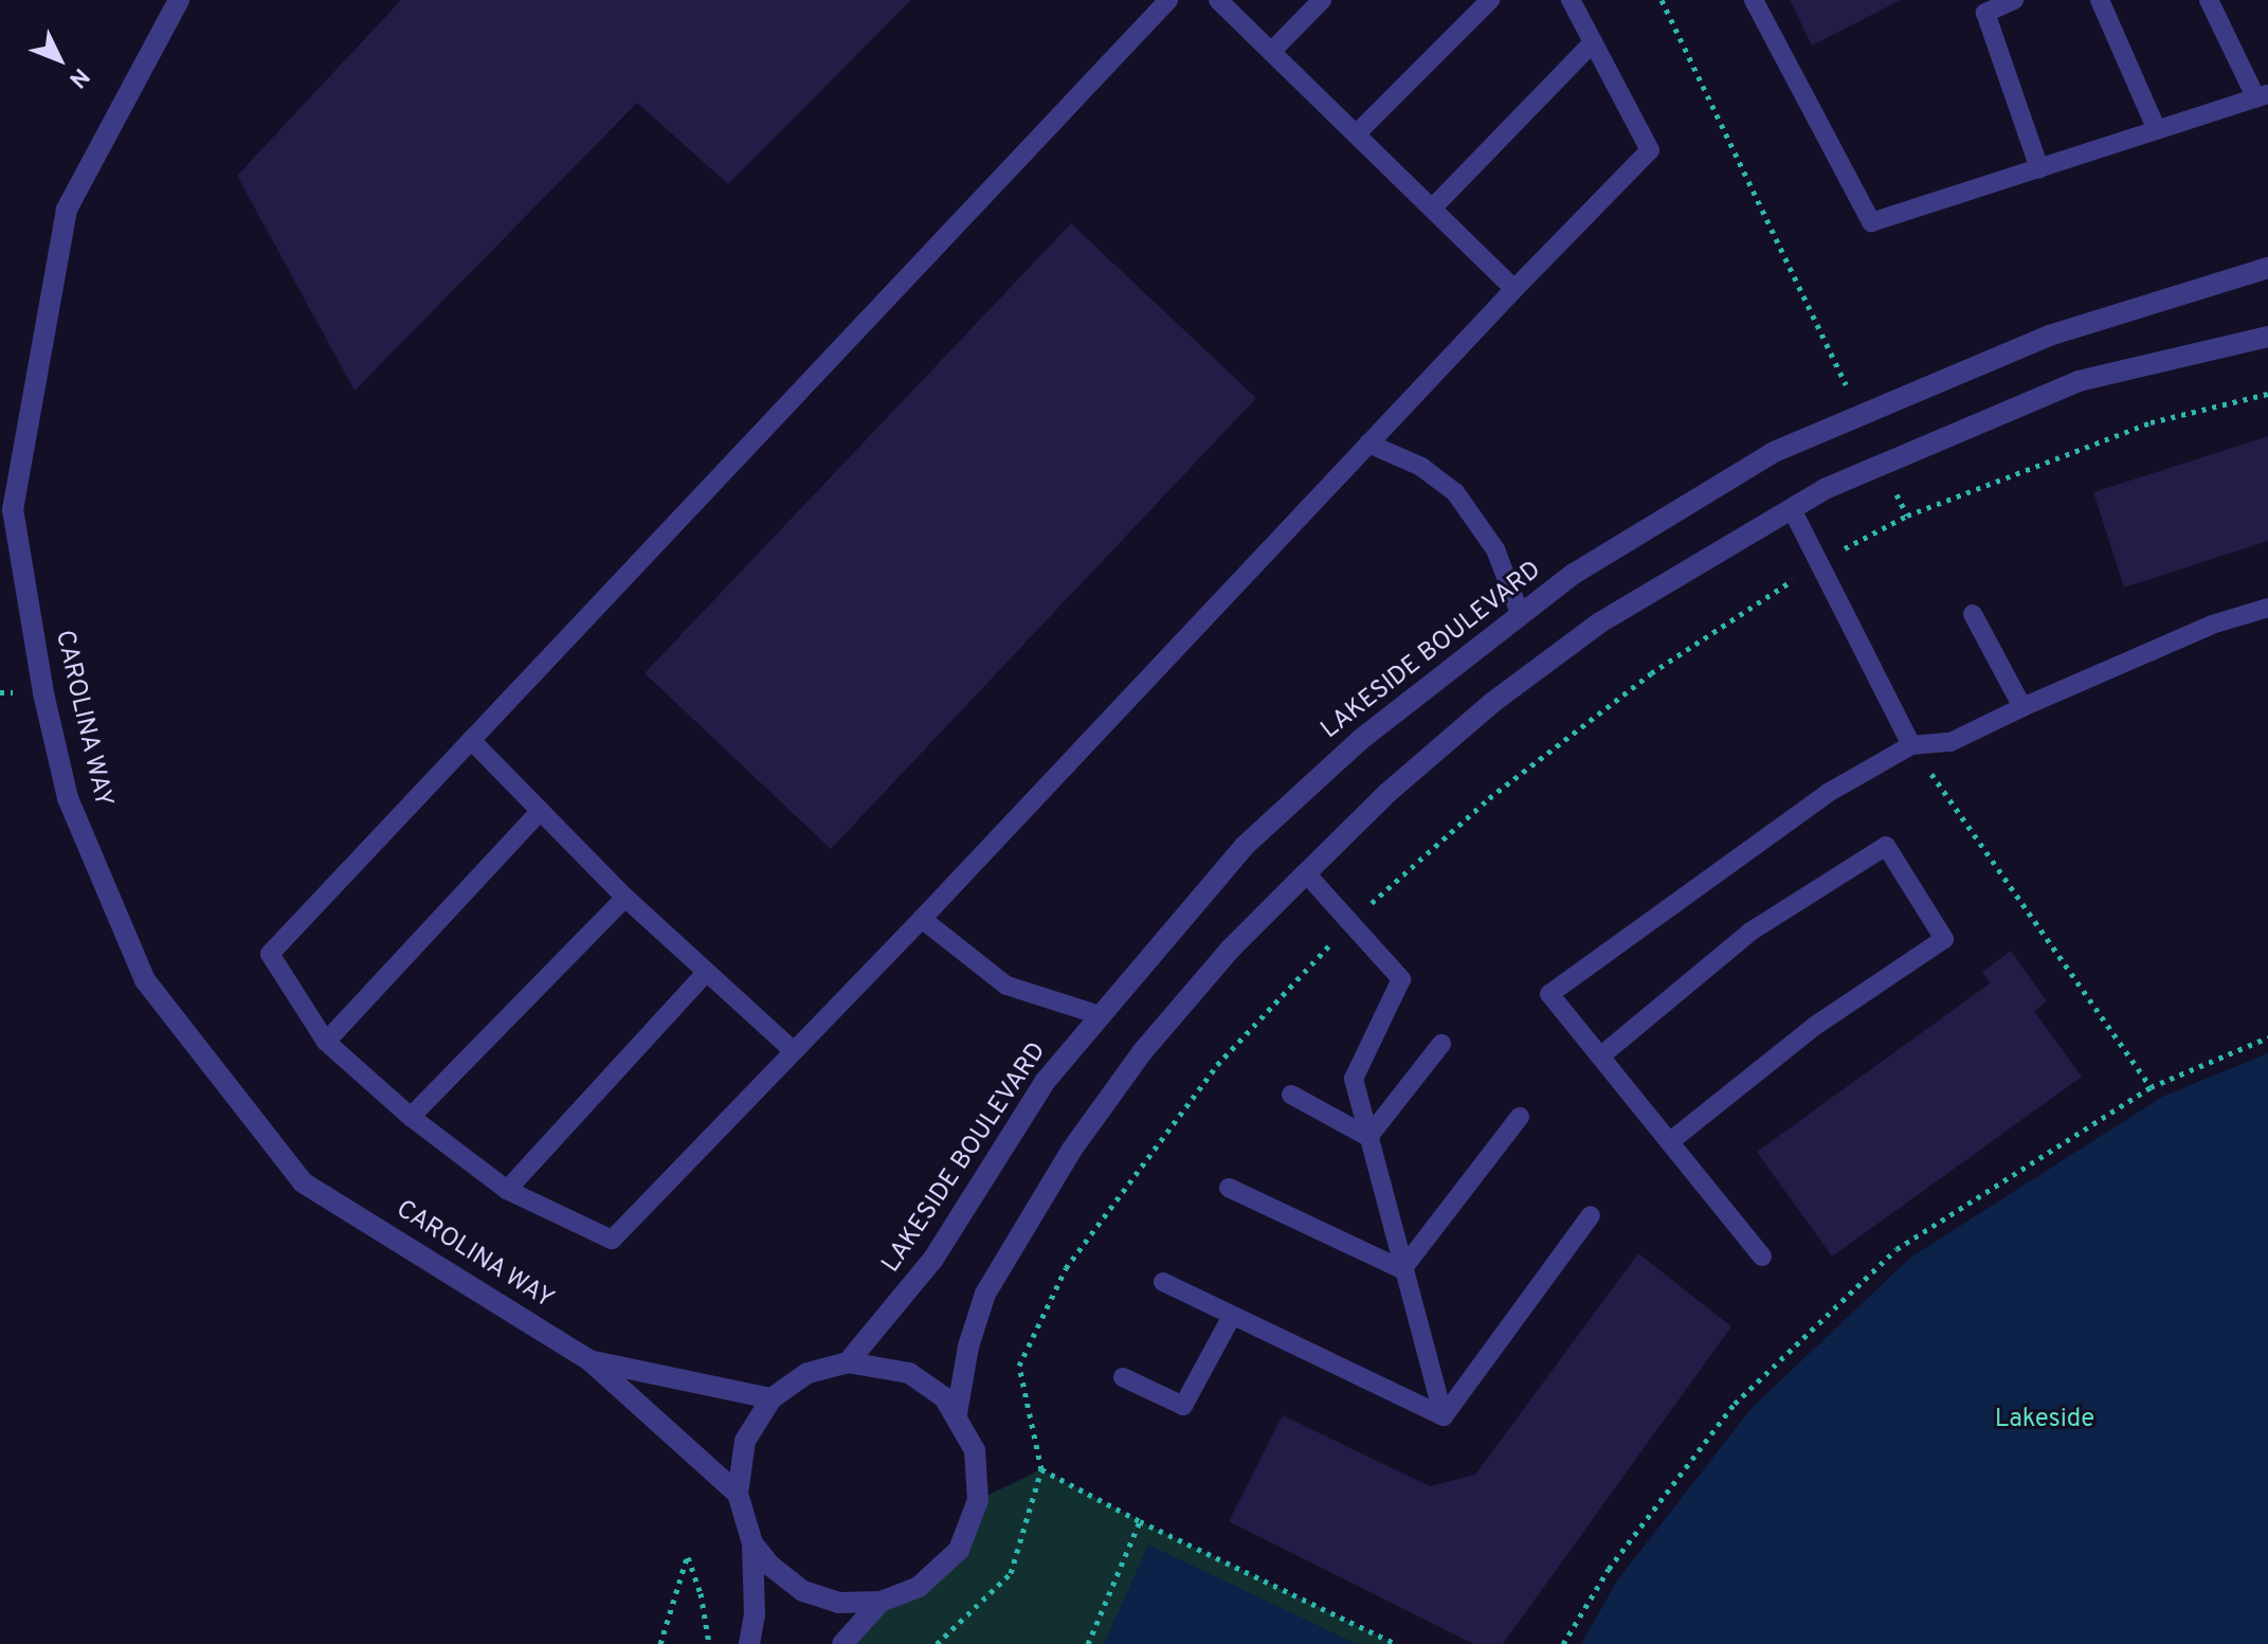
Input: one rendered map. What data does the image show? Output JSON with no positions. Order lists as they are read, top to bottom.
{
  "streets": {
    "street": ["LAKESIDE BOULEVARD", "CAROLINA WAY"]
  },
  "parks": ["Lakeside"],
  "north": "bottom right"
}
